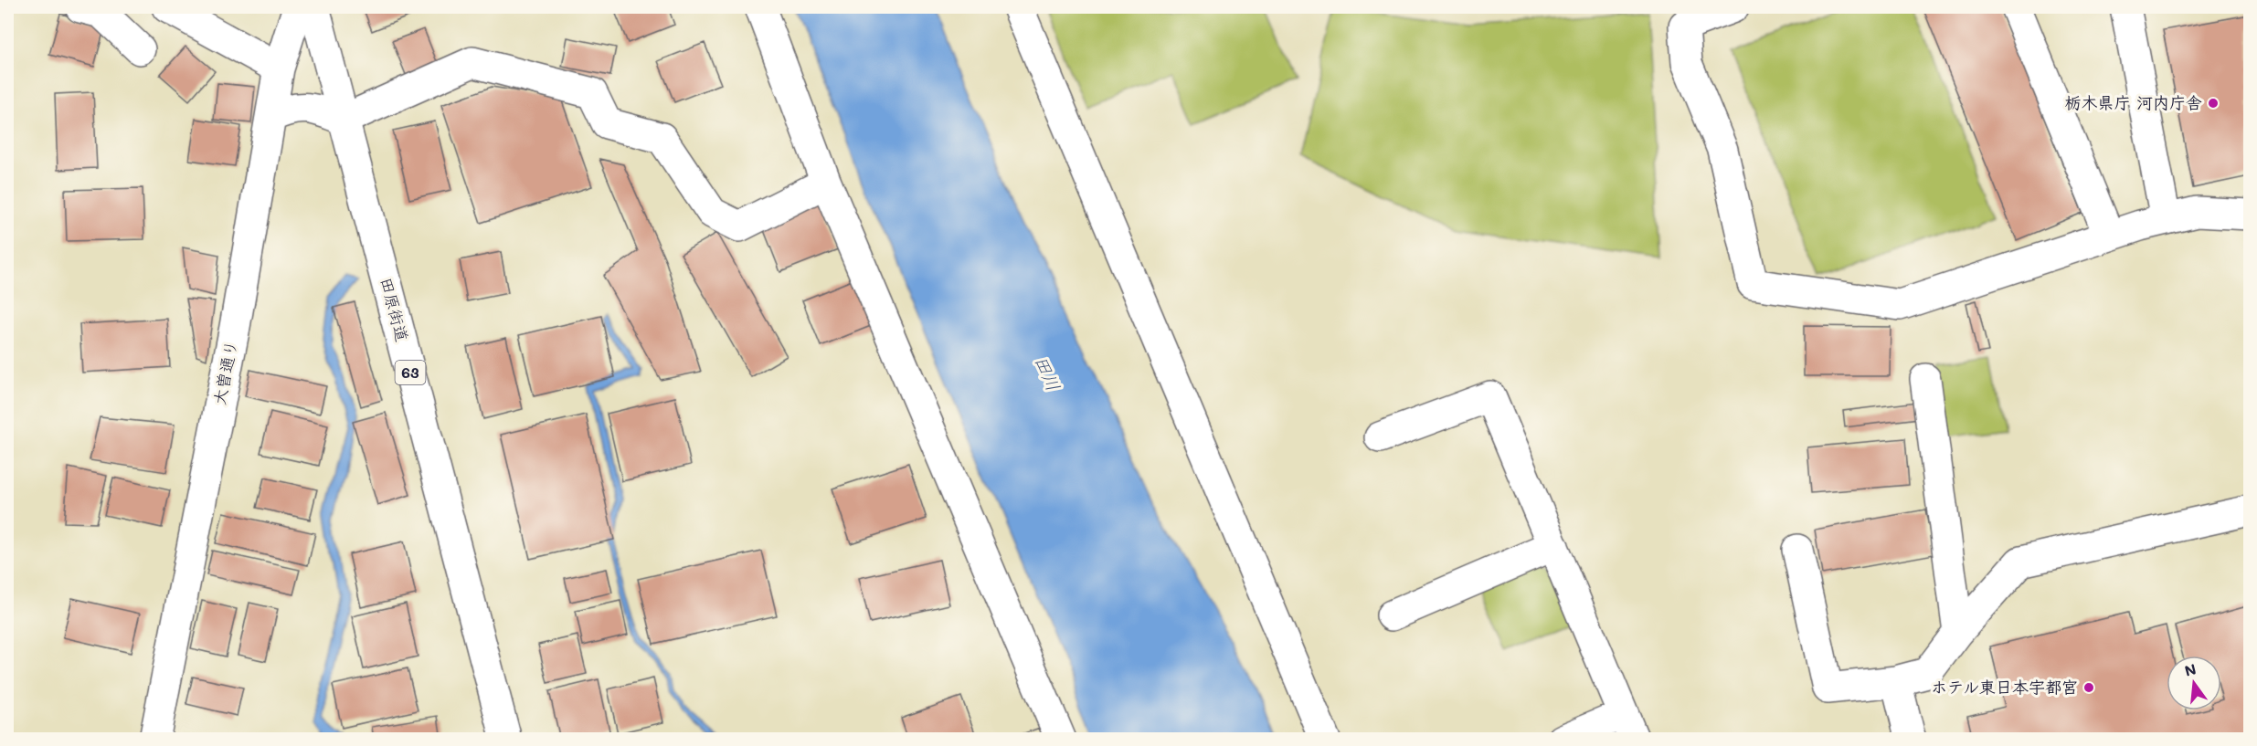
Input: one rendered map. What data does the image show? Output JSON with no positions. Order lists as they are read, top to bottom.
{
  "streets": {
    "street": ["田原街道", "大曽通り", "63"]
  },
  "water": ["田川"],
  "places": ["栃木県庁 河内庁舎", "ホテル東日本宇都宮"],
  "north": "top"
}
